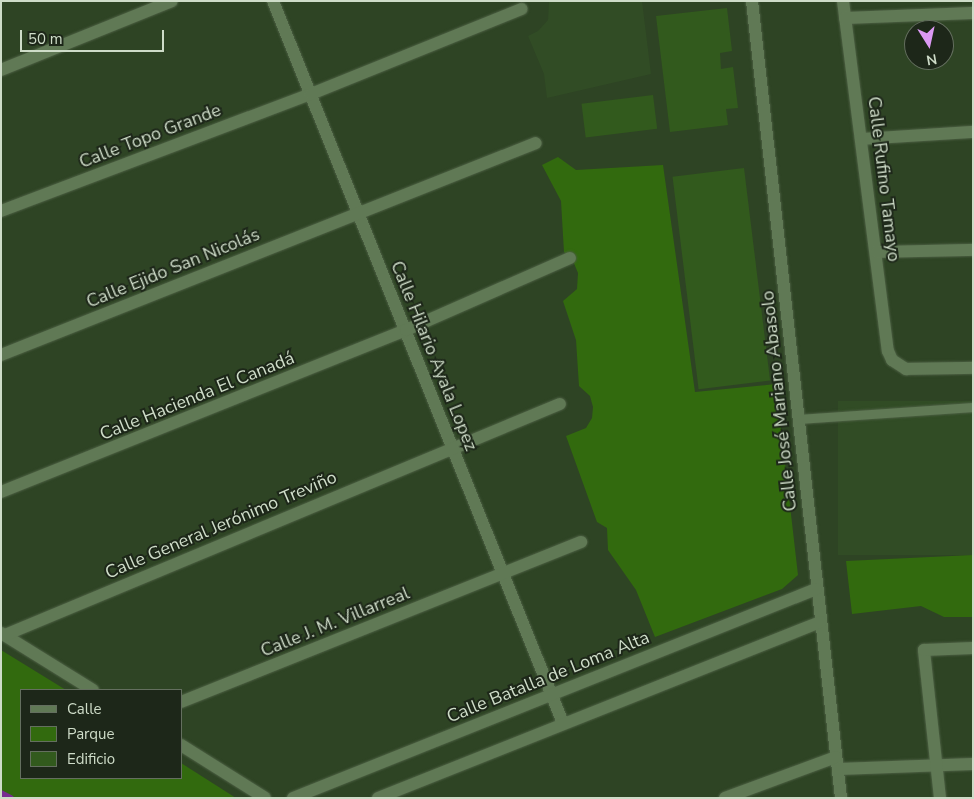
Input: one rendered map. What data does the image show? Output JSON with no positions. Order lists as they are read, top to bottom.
{
  "streets": {
    "street": [
      "Calle Topo Grande",
      "Calle Rufino Tamayo",
      "Calle Ejido San Nicolás",
      "Calle Hilario Ayala Lopez",
      "Calle Hacienda El Canadá",
      "Calle José Mariano Abasolo",
      "Calle General Jerónimo Treviño",
      "Calle J. M. Villarreal",
      "Calle Batalla de Loma Alta"
    ]
  },
  "crossings": [
    ["Calle Topo Grande", "Calle Hilario Ayala Lopez"],
    ["Calle Ejido San Nicolás", "Calle Hilario Ayala Lopez"],
    ["Calle Hilario Ayala Lopez", "Calle Hacienda El Canadá"],
    ["Calle Hilario Ayala Lopez", "Calle General Jerónimo Treviño"],
    ["Calle Hilario Ayala Lopez", "Calle J. M. Villarreal"],
    ["Calle Hilario Ayala Lopez", "Calle Batalla de Loma Alta"],
    ["Calle José Mariano Abasolo", "Calle Batalla de Loma Alta"]
  ],
  "legend": ["Calle", "Parque", "Edificio"],
  "scale_bar": "50 m",
  "north": "bottom"
}
